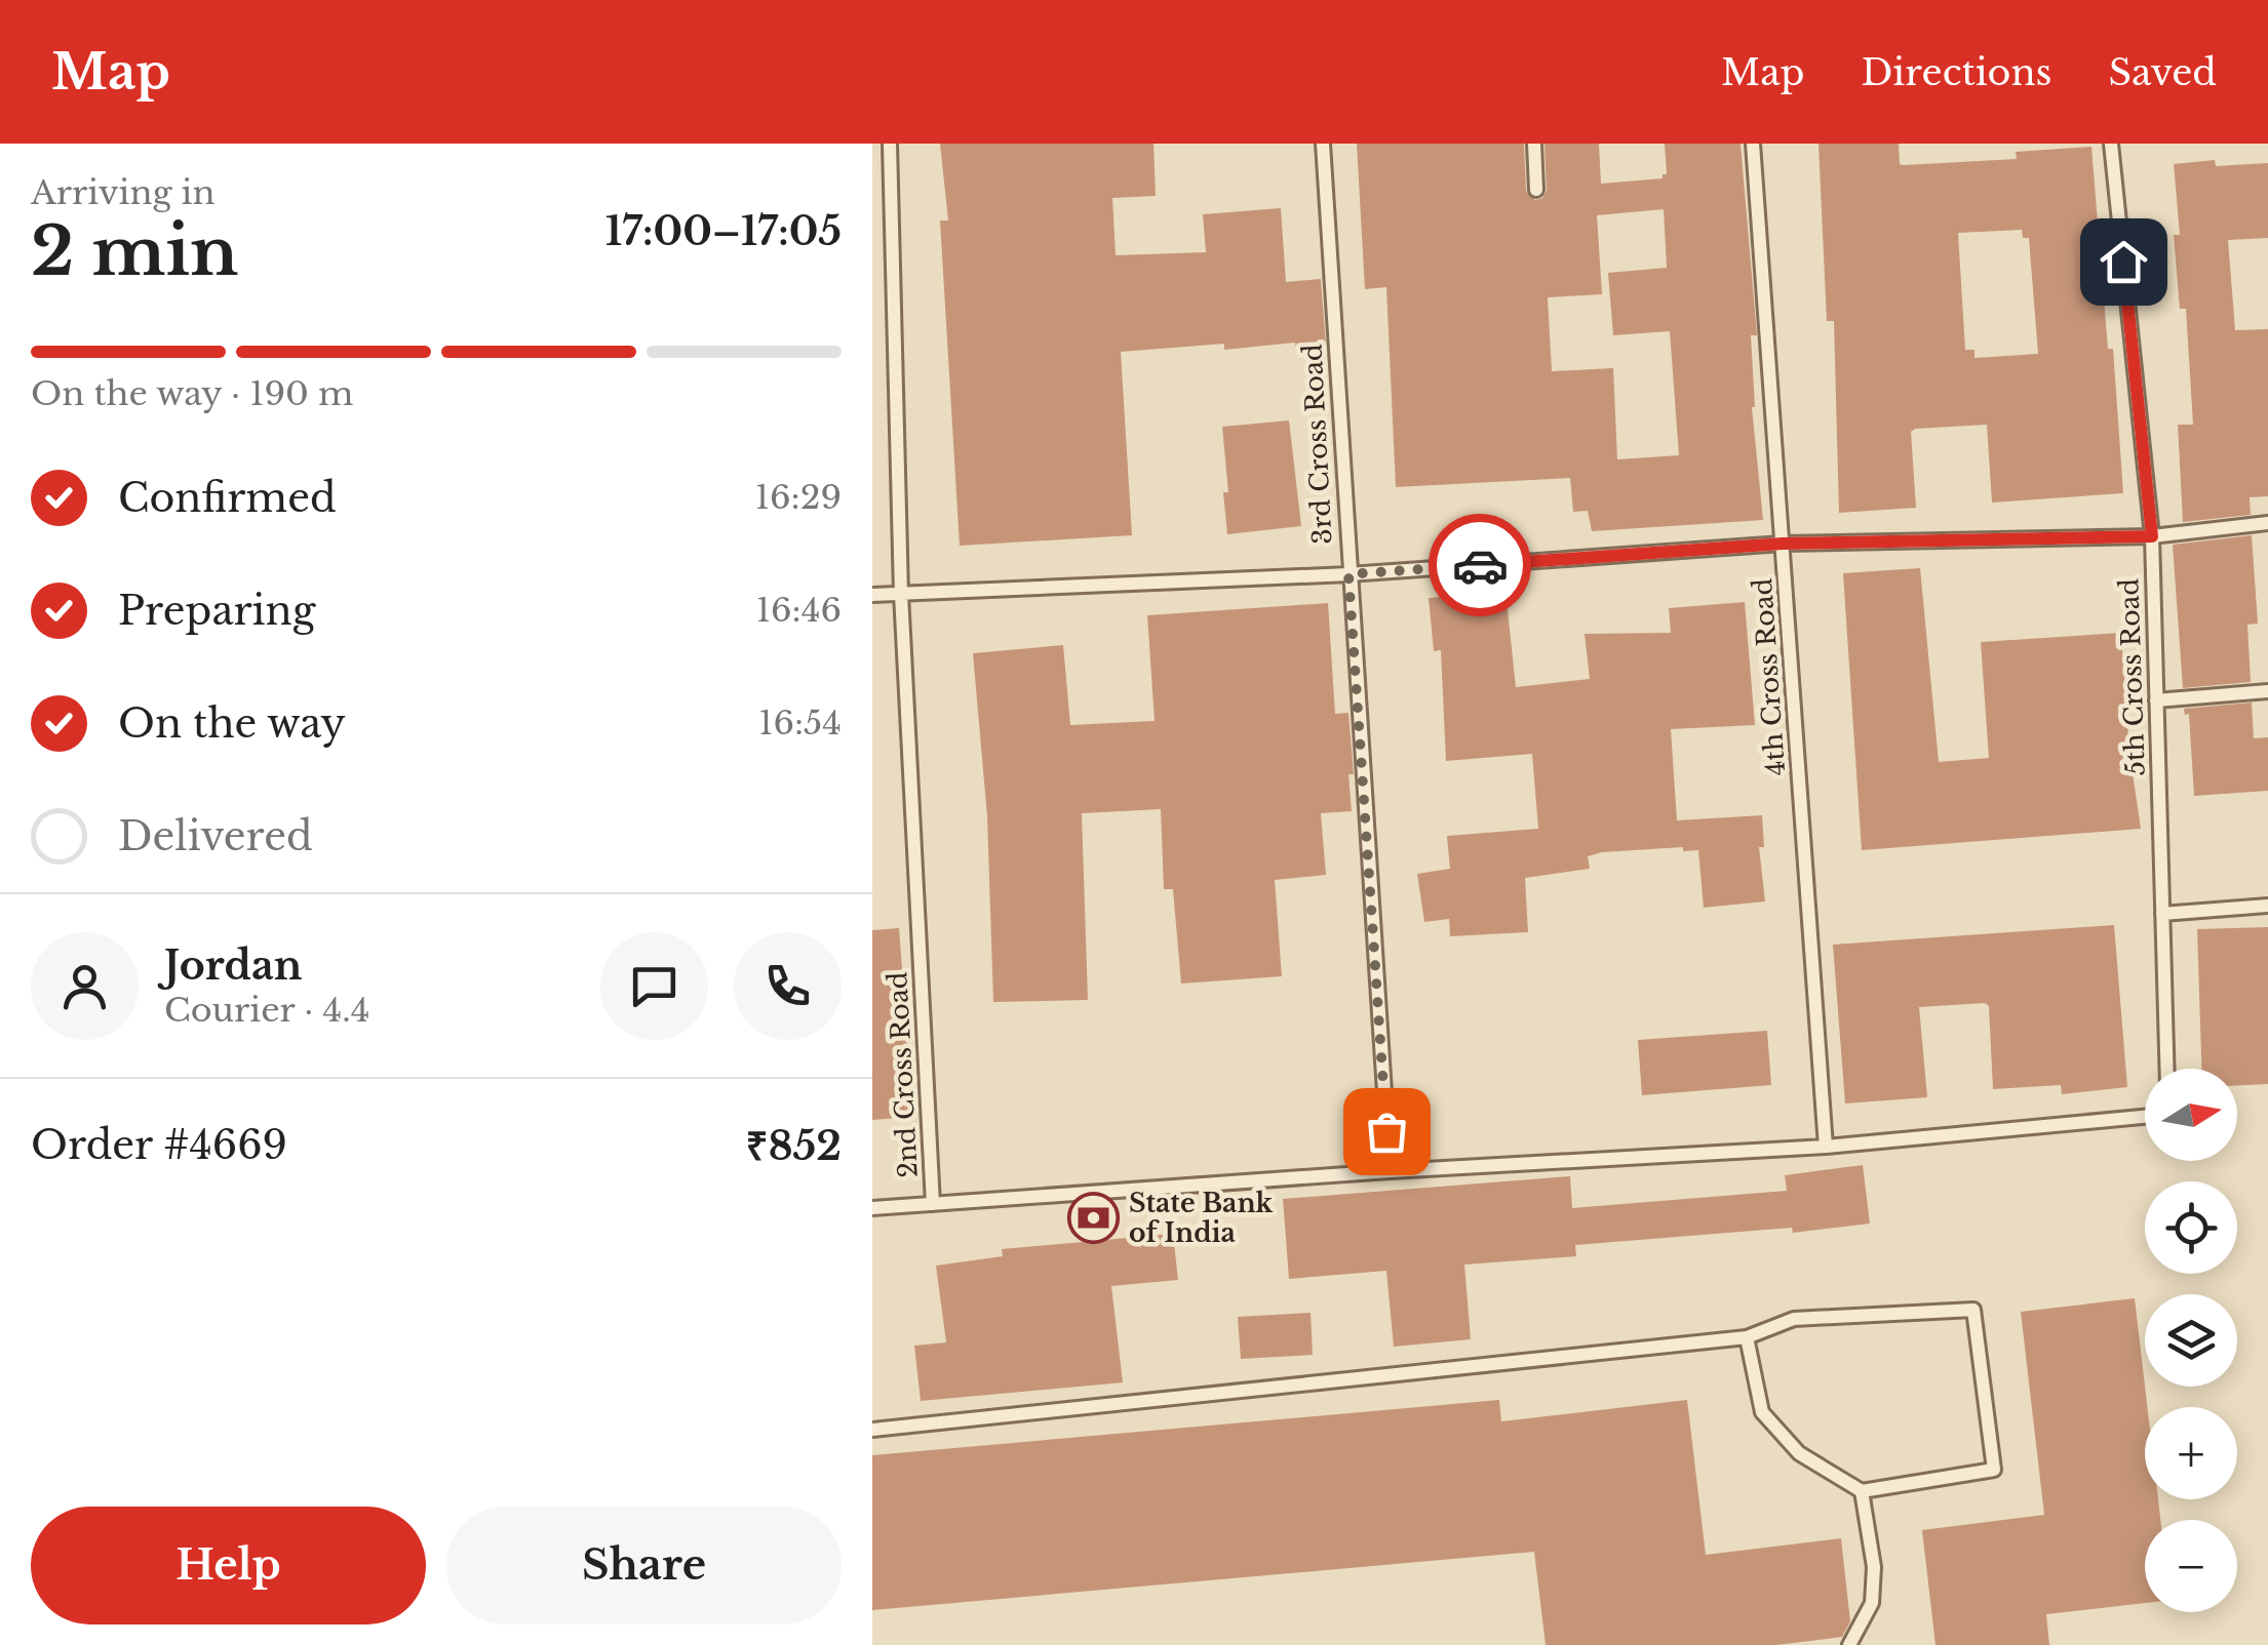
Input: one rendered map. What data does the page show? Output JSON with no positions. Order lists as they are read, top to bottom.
{
  "streets": {
    "lane": [
      "3rd Cross Road",
      "4th Cross Road",
      "5th Cross Road",
      "2nd Cross Road"
    ]
  },
  "places": {
    "bank": ["State Bank of India"]
  },
  "north": "right",
  "page": {
    "header": "Map",
    "nav": ["Map", "Directions", "Saved"],
    "heading": ["2 min", "Arriving in", "17:00–17:05"],
    "panel": [
      "Jordan",
      "Courier · 4.4",
      "Order #4669",
      "₹852"
    ],
    "bar": "On the way · 190 m",
    "list": [
      ["Confirmed", "16:29"],
      ["Preparing", "16:46"],
      ["On the way", "16:54"],
      "Delivered"
    ],
    "map_buttons": ["+", "−"],
    "buttons": ["Help", "Share"]
  }
}
